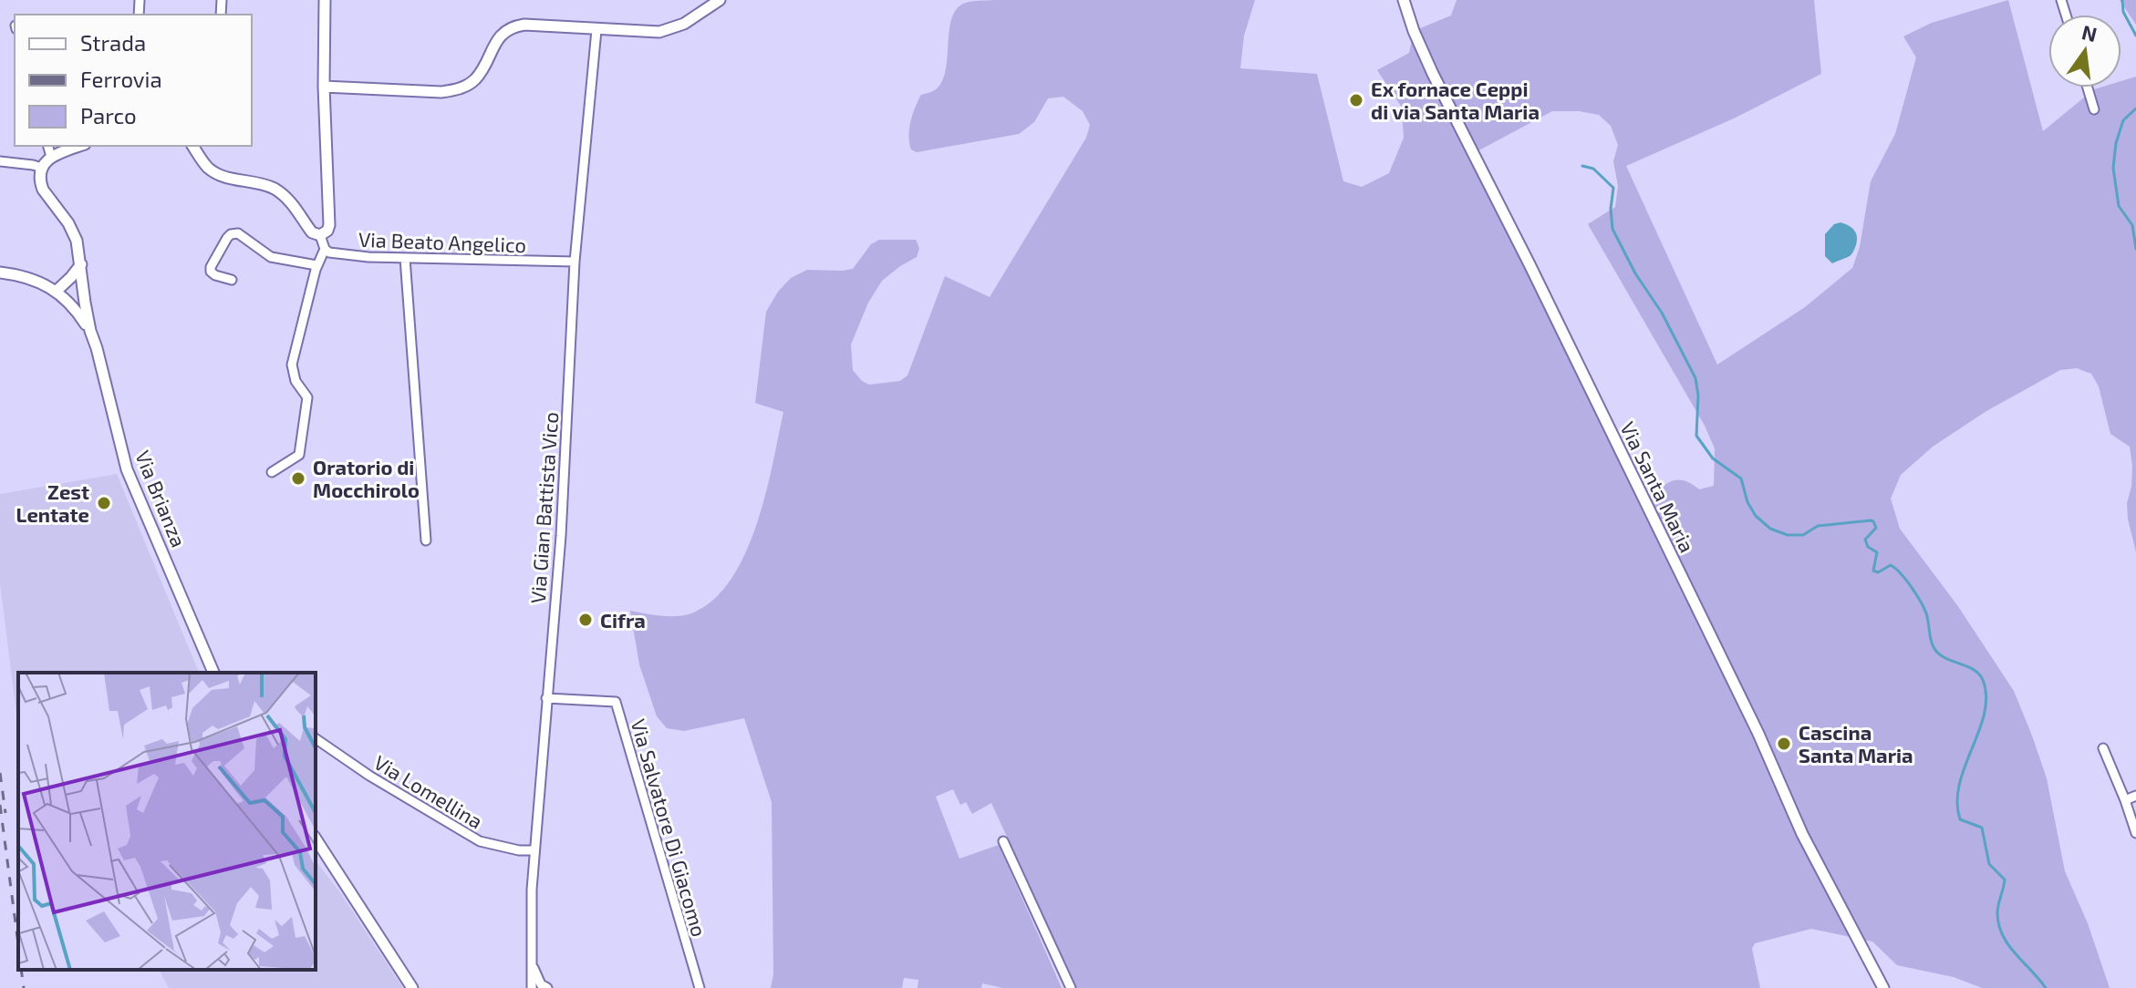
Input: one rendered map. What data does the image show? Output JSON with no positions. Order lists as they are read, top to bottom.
{
  "streets": {
    "street": [
      "Via Beato Angelico",
      "Via Santa Maria",
      "Via Brianza",
      "Via Gian Battista Vico",
      "Via Lomellina",
      "Via Salvatore Di Giacomo"
    ]
  },
  "crossings": [
    ["Via Beato Angelico", "Via Gian Battista Vico"],
    ["Via Gian Battista Vico", "Via Lomellina"],
    ["Via Gian Battista Vico", "Via Salvatore Di Giacomo"]
  ],
  "places": [
    "Ex fornace Ceppi di via Santa Maria",
    "Oratorio di Mocchirolo",
    "Zest Lentate",
    "Cifra",
    "Cascina Santa Maria"
  ],
  "legend": ["Strada", "Ferrovia", "Parco"],
  "north": "top"
}
